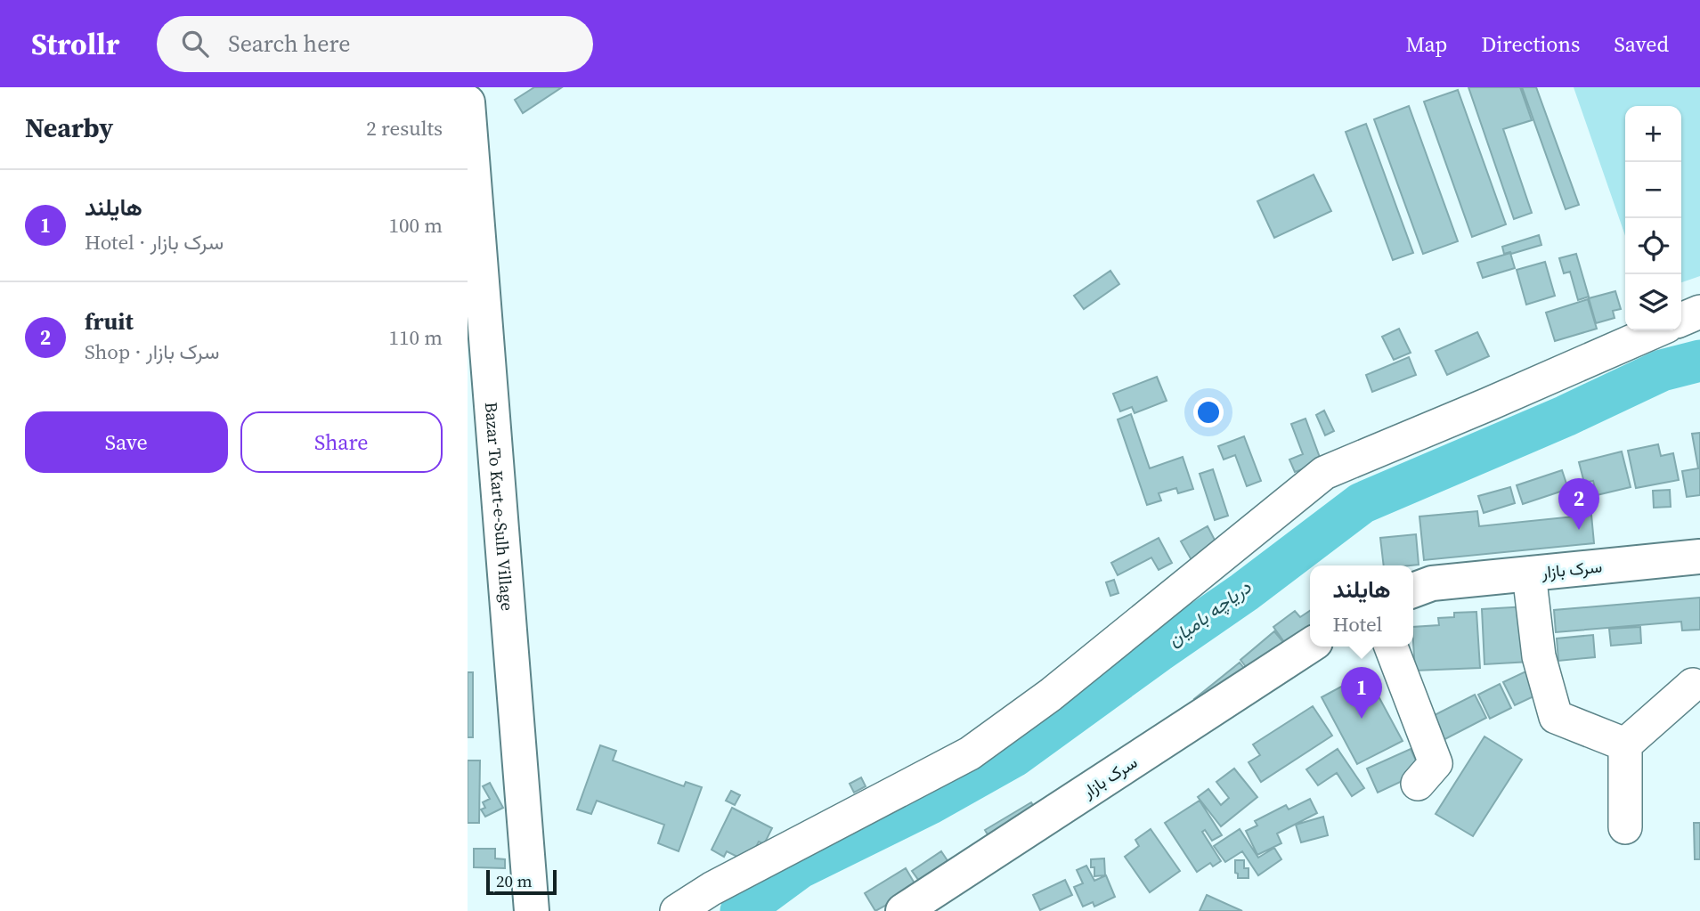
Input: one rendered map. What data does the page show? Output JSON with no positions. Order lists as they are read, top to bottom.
{
  "streets": {
    "main road": ["Bazar To Kart-e-Sulh Village", "سرک بازار"]
  },
  "water": ["دریاچه بامیان"],
  "scale_bar": "20 m",
  "page": {
    "header": "Strollr",
    "search": "Search here",
    "nav": ["Map", "Directions", "Saved"],
    "heading": ["Nearby", "2 results"],
    "map_buttons": ["+", "−"],
    "list": [
      {
        "mark": "1",
        "name": "هایلند",
        "note": "Hotel · سرک بازار",
        "value": "100 m"
      },
      {
        "mark": "2",
        "name": "fruit",
        "note": "Shop · سرک بازار",
        "value": "110 m"
      }
    ],
    "buttons": ["Save", "Share"],
    "pins": ["2", "1"],
    "popup": ["هایلند", "Hotel"],
    "scale": "20 m"
  }
}
